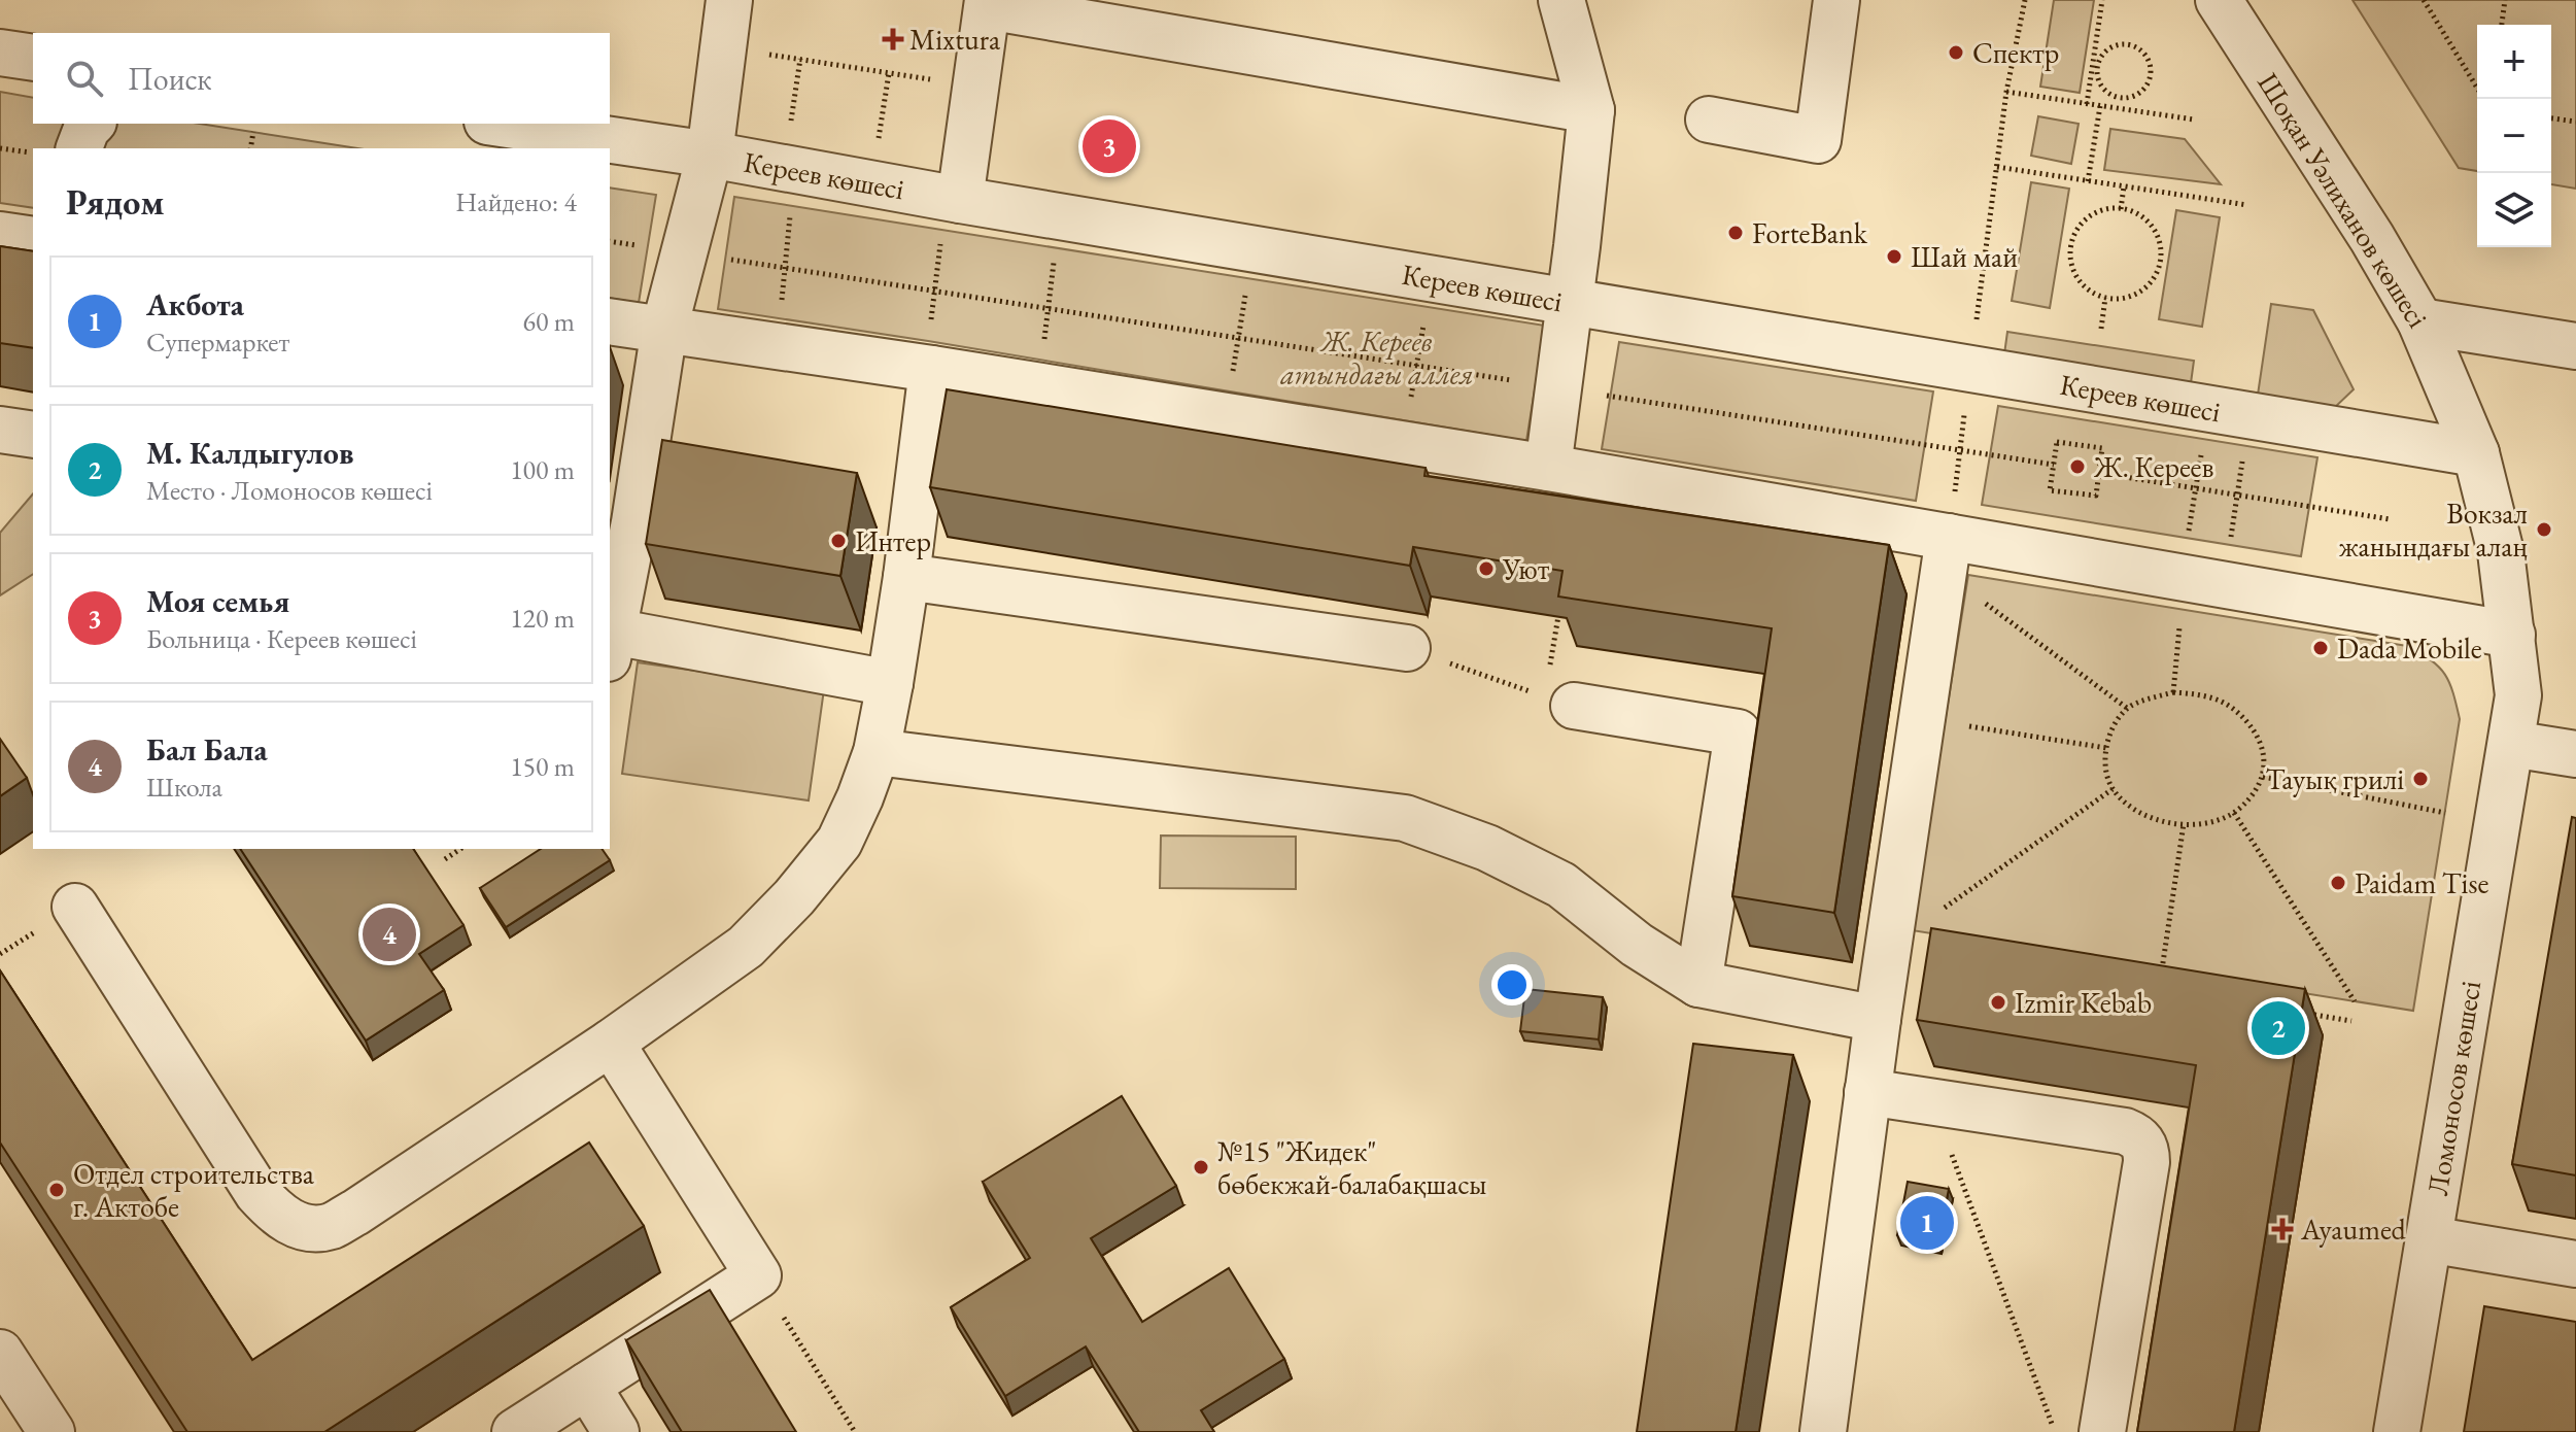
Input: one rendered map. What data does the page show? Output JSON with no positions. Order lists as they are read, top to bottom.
{
  "streets": {
    "street": ["Кереев көшесі", "Шоқан Уәлиханов көшесі", "Ломоносов көшесі"]
  },
  "crossings": [
    ["Кереев көшесі", "Шоқан Уәлиханов көшесі"],
    ["Шоқан Уәлиханов көшесі", "Ломоносов көшесі"]
  ],
  "parks": ["Ж. Кереев атындағы аллея"],
  "places": {
    "health": ["Mixtura", "Ayaumed"],
    "other": [
      "Спектр",
      "ForteBank",
      "Шай май",
      "Ж. Кереев",
      "Вокзал жанындағы алаң",
      "Интер",
      "Уют",
      "Dada Mobile",
      "Тауық грилі",
      "Paidam Tise",
      "Izmir Kebab",
      "№15 \"Жидек\" бөбекжай-балабақшасы",
      "Отдел строительства г. Актобе"
    ]
  },
  "page": {
    "map_buttons": ["+", "−"],
    "search": "Поиск",
    "pins": [
      "3",
      "4",
      "2",
      "1"
    ],
    "heading": ["Рядом", "Найдено: 4"],
    "list": [
      {
        "mark": "1",
        "name": "Акбота",
        "note": "Супермаркет",
        "value": "60 m"
      },
      {
        "mark": "2",
        "name": "М. Калдыгулов",
        "note": "Место · Ломоносов көшесі",
        "value": "100 m"
      },
      {
        "mark": "3",
        "name": "Моя семья",
        "note": "Больница · Кереев көшесі",
        "value": "120 m"
      },
      {
        "mark": "4",
        "name": "Бал Бала",
        "note": "Школа",
        "value": "150 m"
      }
    ]
  }
}
